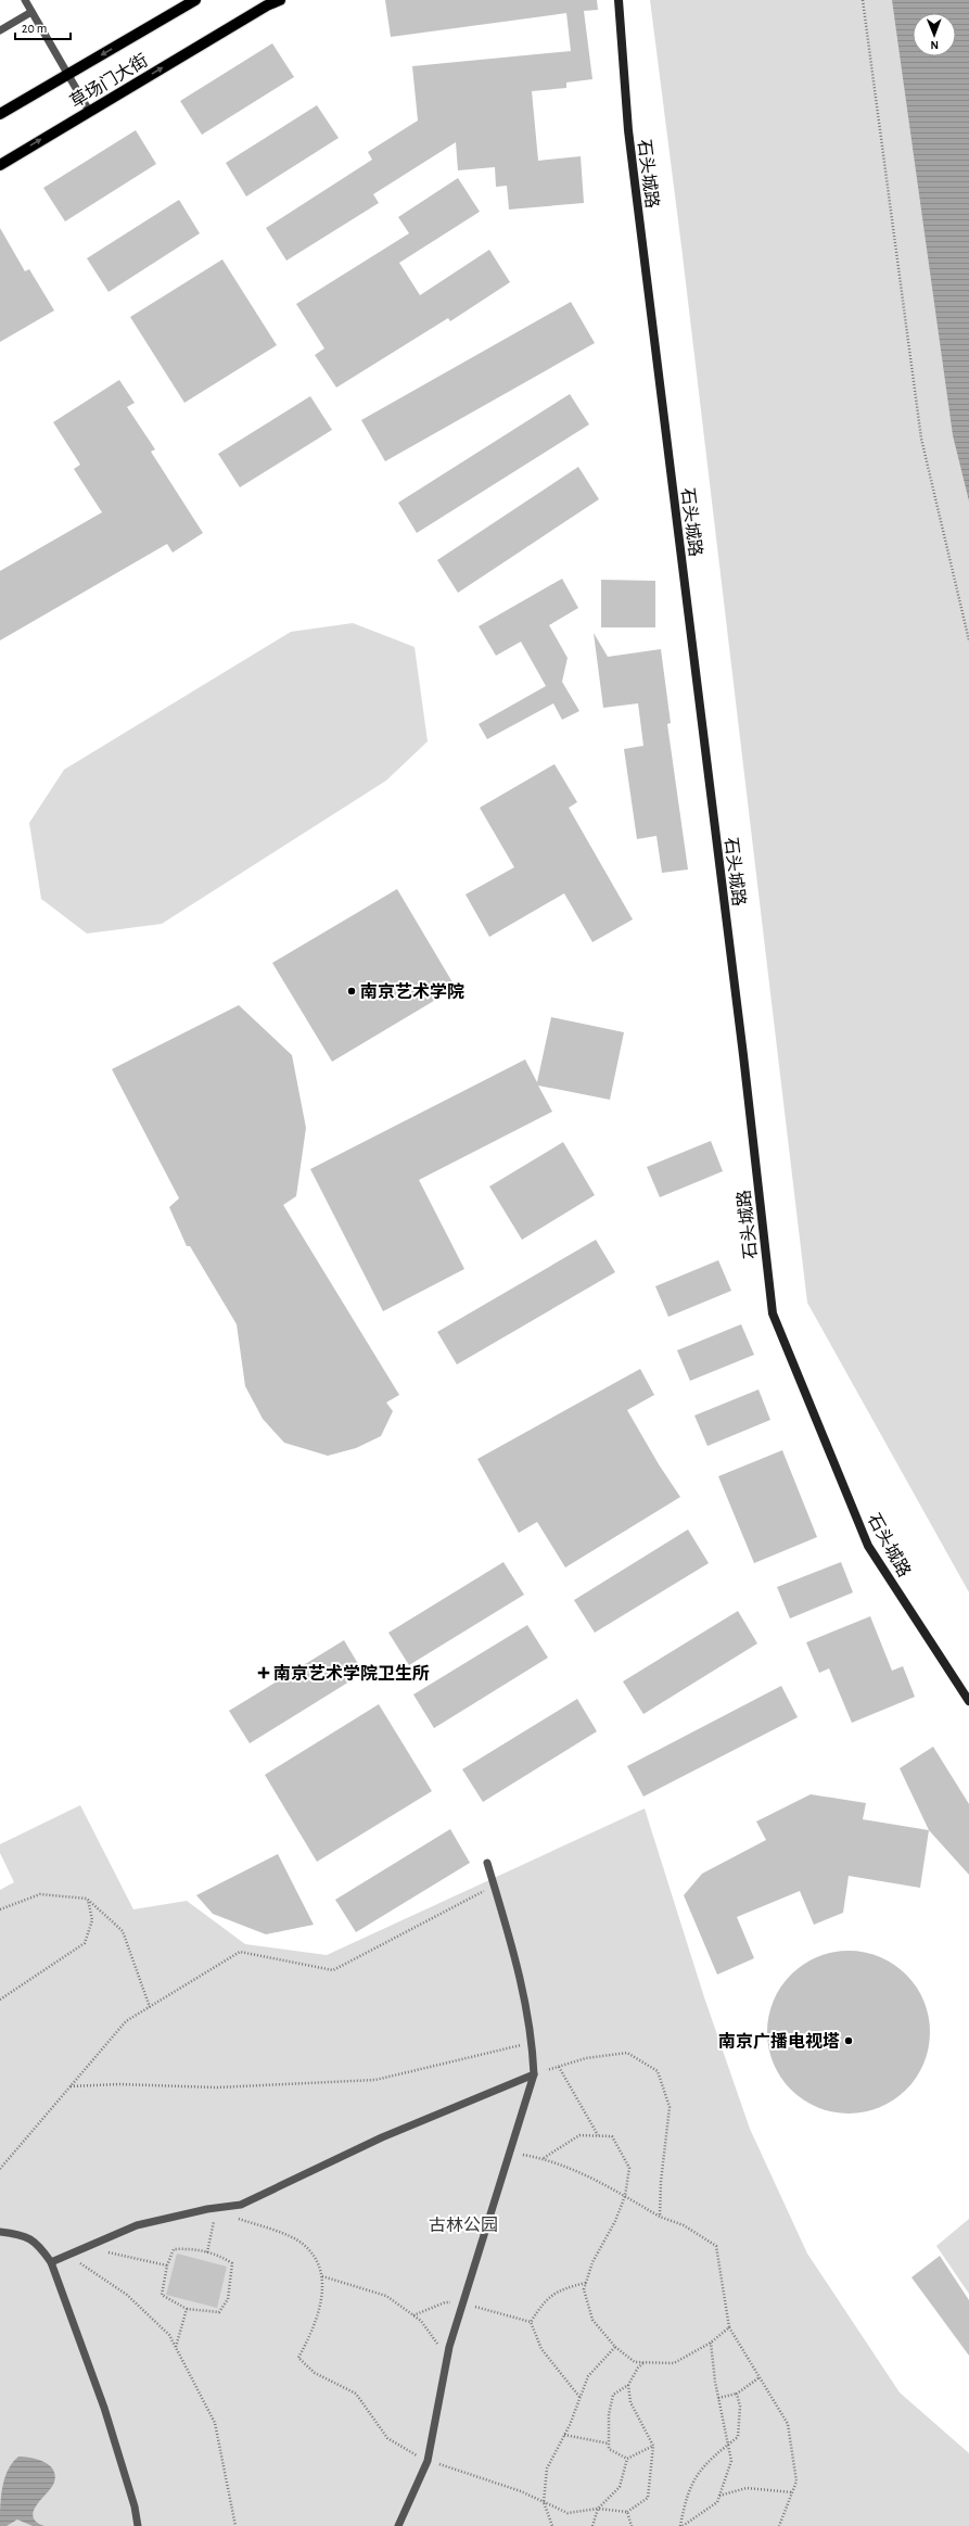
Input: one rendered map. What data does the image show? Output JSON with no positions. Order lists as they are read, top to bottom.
{
  "streets": {
    "main road": ["草场门大街"],
    "street": ["石头城路"]
  },
  "parks": ["古林公园"],
  "places": {
    "other": ["南京艺术学院", "南京广播电视塔"],
    "health": ["南京艺术学院卫生所"]
  },
  "scale_bar": "20 m",
  "north": "bottom"
}
